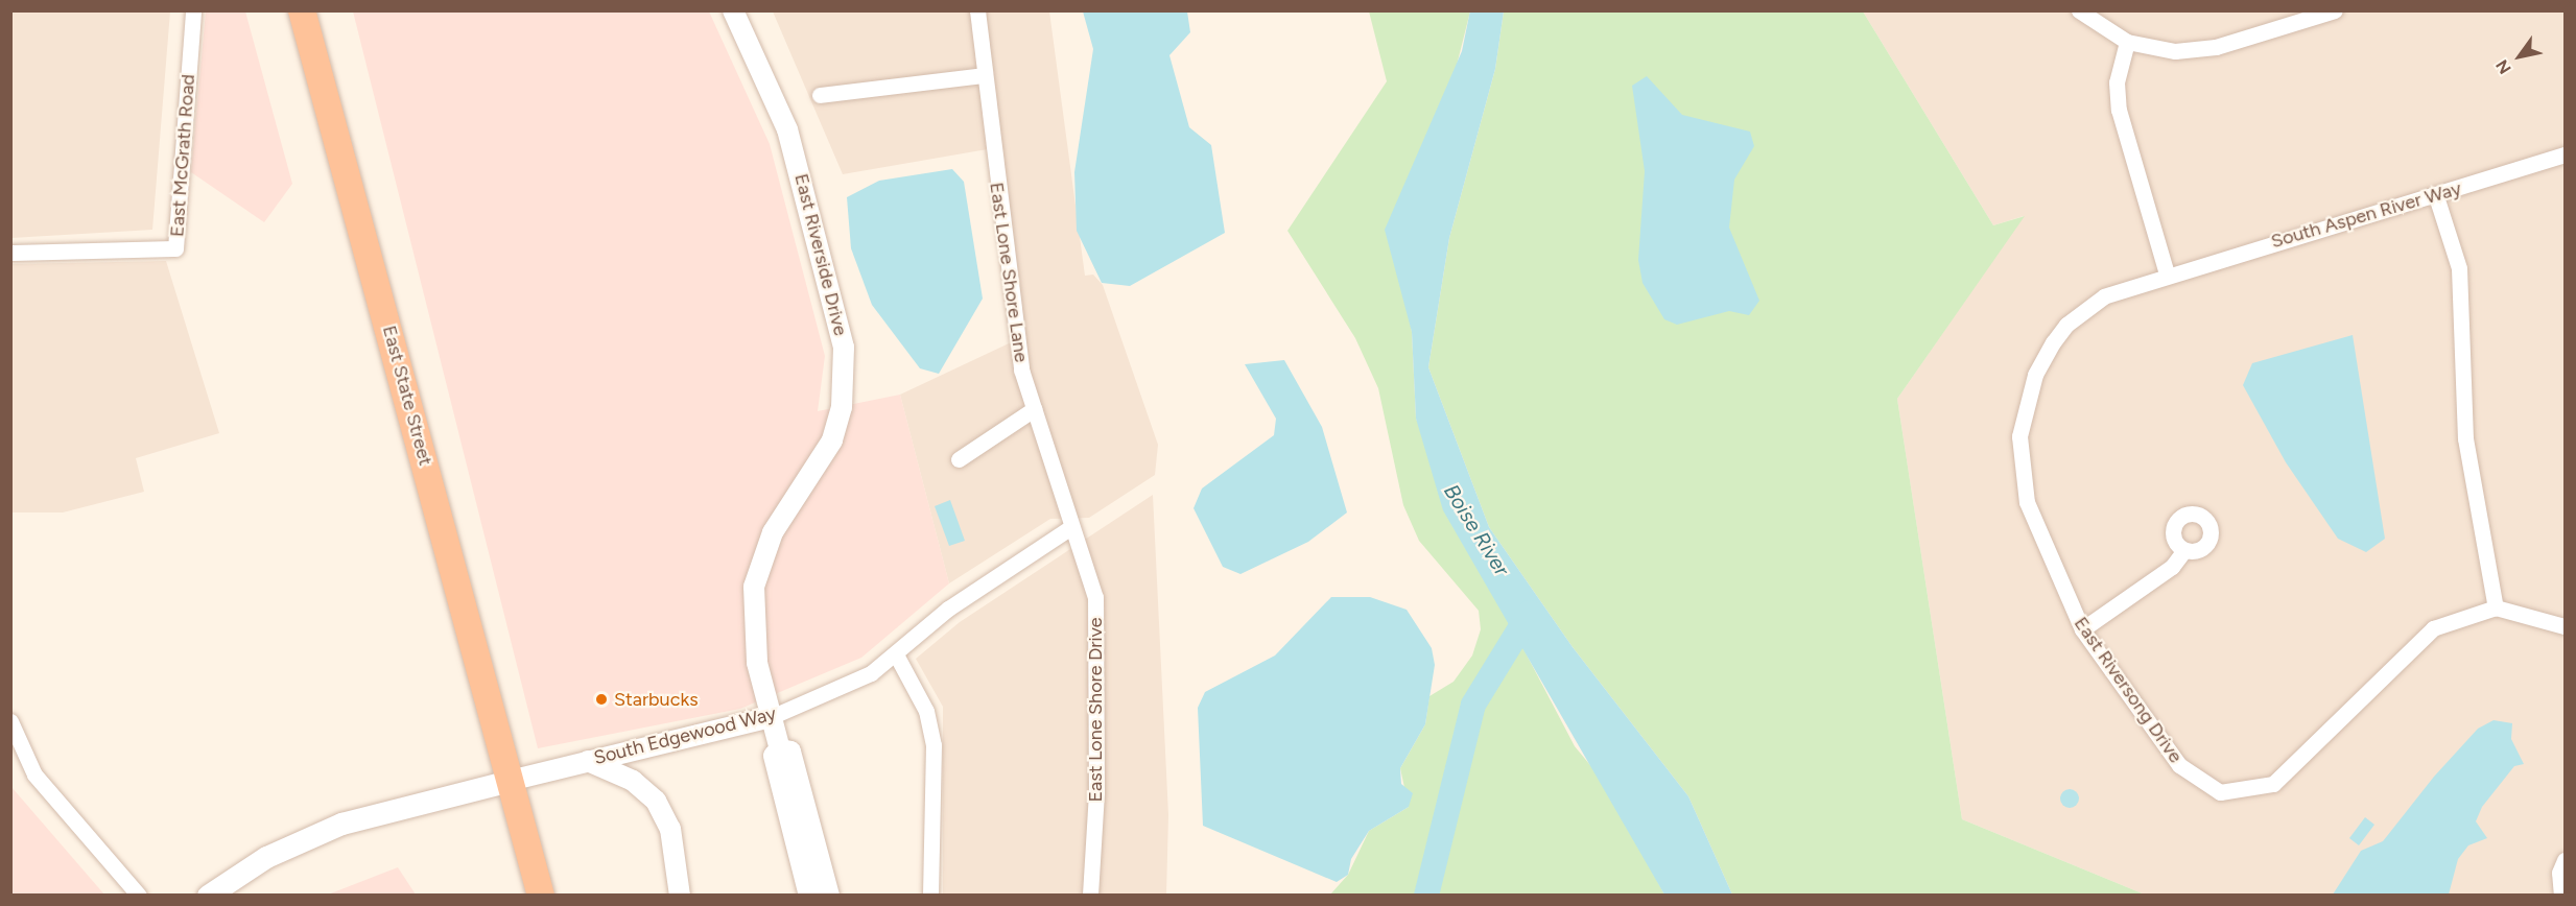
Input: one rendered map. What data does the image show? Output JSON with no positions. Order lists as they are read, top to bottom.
{
  "streets": {
    "highway": ["East State Street"],
    "street": [
      "East McGrath Road",
      "South Aspen River Way",
      "East Riverside Drive",
      "East Lone Shore Lane",
      "East Riversong Drive",
      "East Lone Shore Drive",
      "South Edgewood Way"
    ]
  },
  "crossings": [
    ["South Aspen River Way", "East Riversong Drive"],
    ["East Riverside Drive", "South Edgewood Way"],
    ["East Lone Shore Lane", "East Lone Shore Drive"],
    ["East Lone Shore Lane", "South Edgewood Way"],
    ["East State Street", "South Edgewood Way"],
    ["East Lone Shore Drive", "South Edgewood Way"]
  ],
  "water": ["Boise River"],
  "places": ["Starbucks"],
  "north": "bottom left"
}
